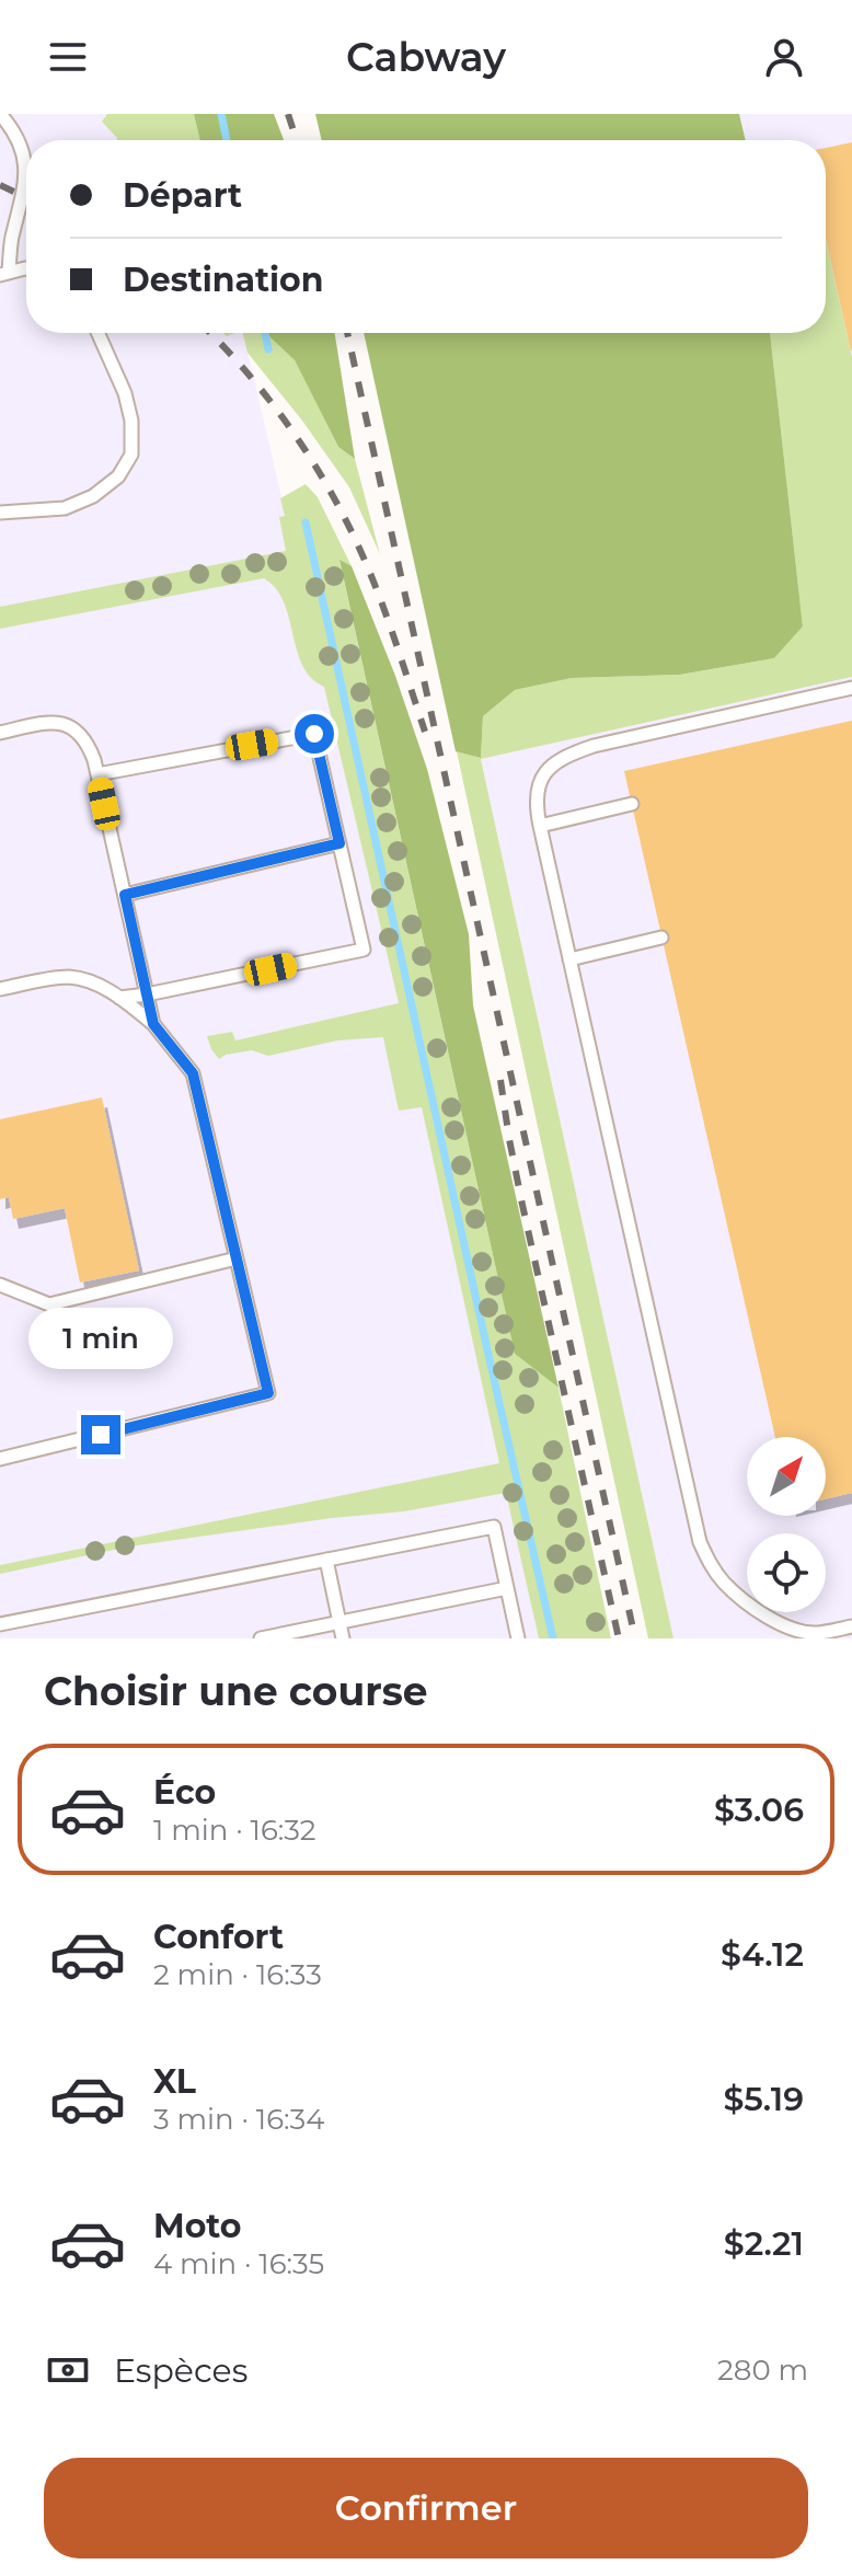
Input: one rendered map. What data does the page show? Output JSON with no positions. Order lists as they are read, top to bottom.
{
  "north": "top right",
  "page": {
    "header": "Cabway",
    "banner": ["Départ", "Destination"],
    "bubble": "1 min",
    "heading": "Choisir une course",
    "list": [
      {
        "name": "Éco",
        "note": "1 min · 16:32",
        "value": "$3.06"
      },
      {
        "name": "Confort",
        "note": "2 min · 16:33",
        "value": "$4.12"
      },
      {
        "name": "XL",
        "note": "3 min · 16:34",
        "value": "$5.19"
      },
      {
        "name": "Moto",
        "note": "4 min · 16:35",
        "value": "$2.21"
      }
    ],
    "pay": ["Espèces", "280 m"],
    "buttons": "Confirmer"
  }
}
